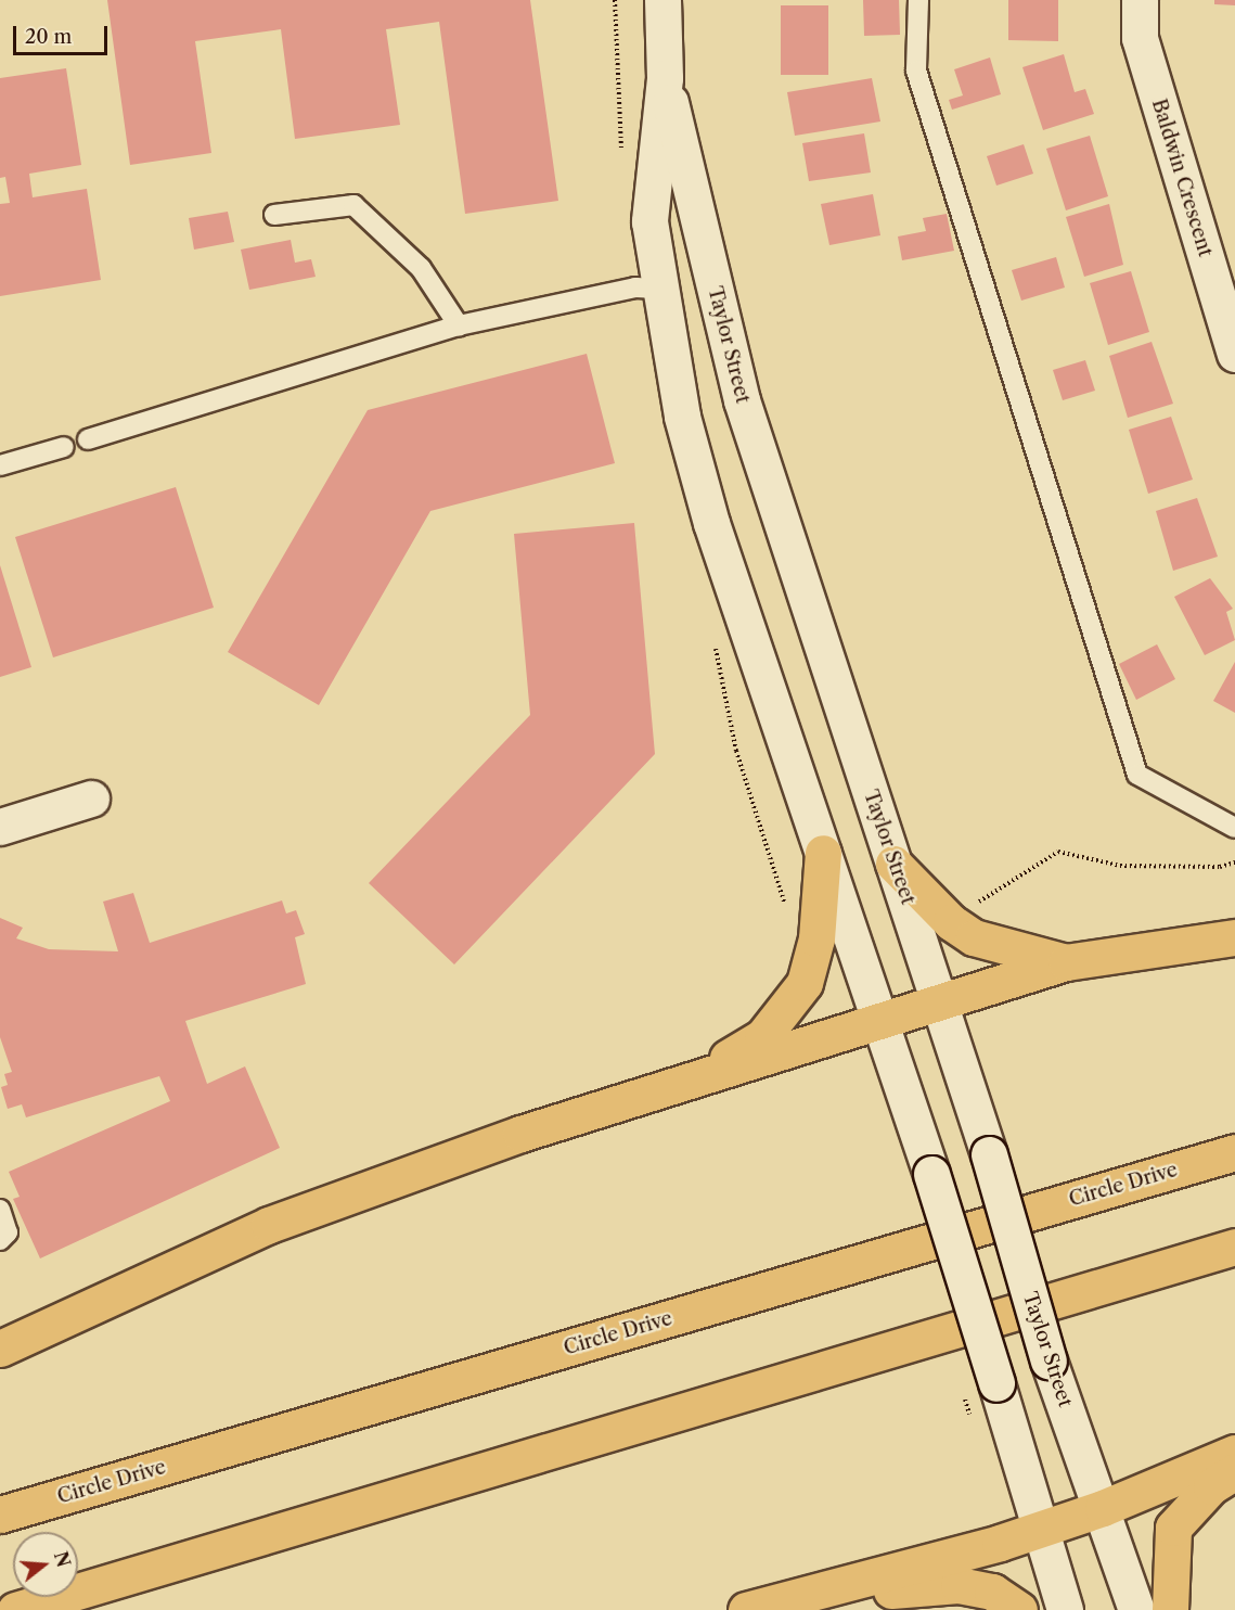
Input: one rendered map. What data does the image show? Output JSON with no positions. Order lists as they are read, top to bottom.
{
  "streets": {
    "highway": ["Circle Drive"],
    "main road": ["Baldwin Crescent", "Taylor Street"]
  },
  "scale_bar": "20 m",
  "north": "right"
}
